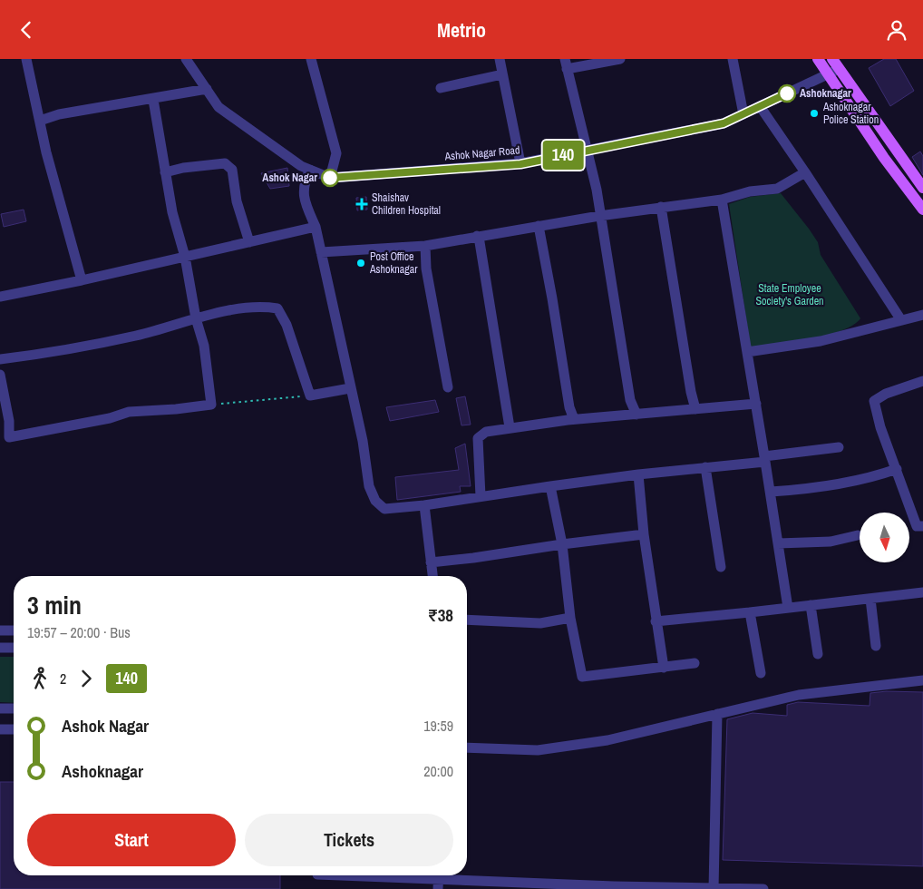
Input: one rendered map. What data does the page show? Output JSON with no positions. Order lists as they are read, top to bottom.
{
  "streets": {
    "street": ["Ashok Nagar Road"]
  },
  "parks": ["State Employee Society's Garden"],
  "places": {
    "other": [
      "Ashoknagar",
      "Ashoknagar Police Station",
      "Ashok Nagar",
      "Post Office Ashoknagar"
    ],
    "health": ["Shaishav Children Hospital"]
  },
  "lines": ["bus line 140"],
  "north": "bottom",
  "page": {
    "header": "Metrio",
    "on_map": "140",
    "heading": ["3 min", "19:57 – 20:00 · Bus", "₹38"],
    "legs": ["2", "140"],
    "list": [
      {
        "name": "Ashok Nagar",
        "value": "19:59"
      },
      {
        "name": "Ashoknagar",
        "value": "20:00"
      }
    ],
    "buttons": ["Start", "Tickets"]
  }
}
